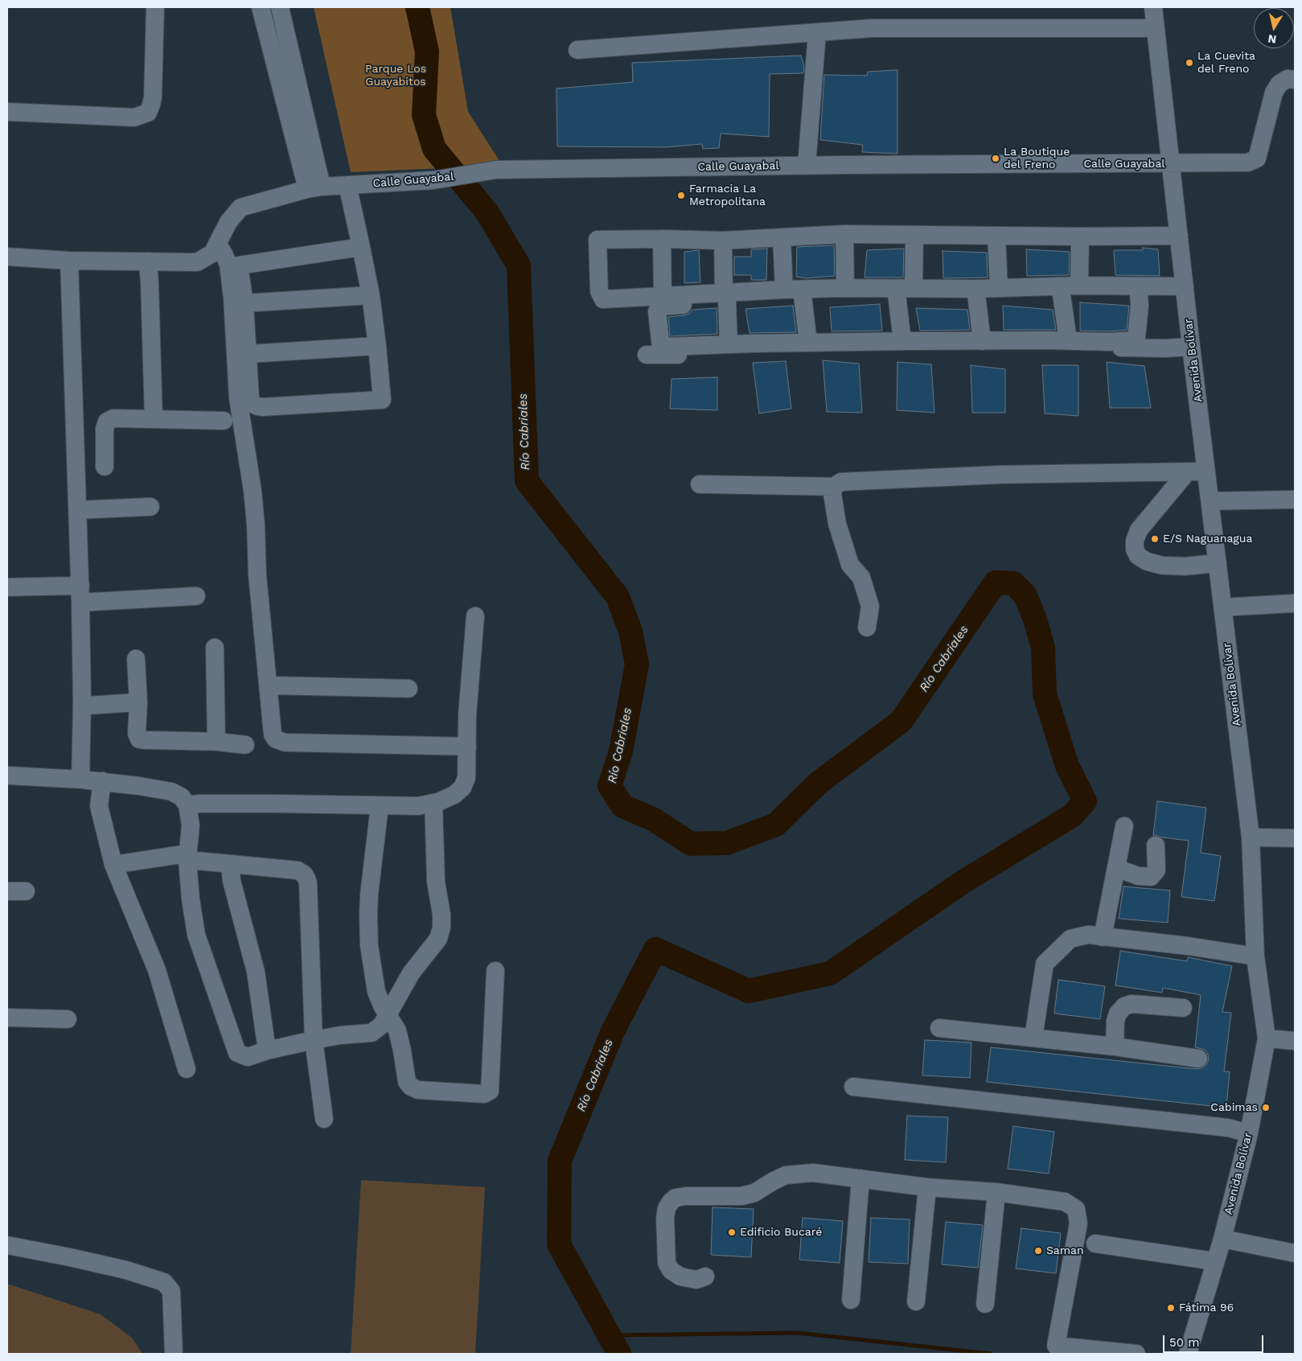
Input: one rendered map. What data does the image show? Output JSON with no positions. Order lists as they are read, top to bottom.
{
  "streets": {
    "street": ["Calle Guayabal", "Avenida Bolívar"]
  },
  "crossings": [
    ["Calle Guayabal", "Avenida Bolívar"]
  ],
  "water": ["Río Cabriales"],
  "parks": ["Parque Los Guayabitos"],
  "places": [
    "La Cuevita del Freno",
    "La Boutique del Freno",
    "Farmacia La Metropolitana",
    "E/S Naguanagua",
    "Cabimas",
    "Edificio Bucaré",
    "Saman",
    "Fátima 96"
  ],
  "scale_bar": "50 m",
  "north": "bottom"
}
